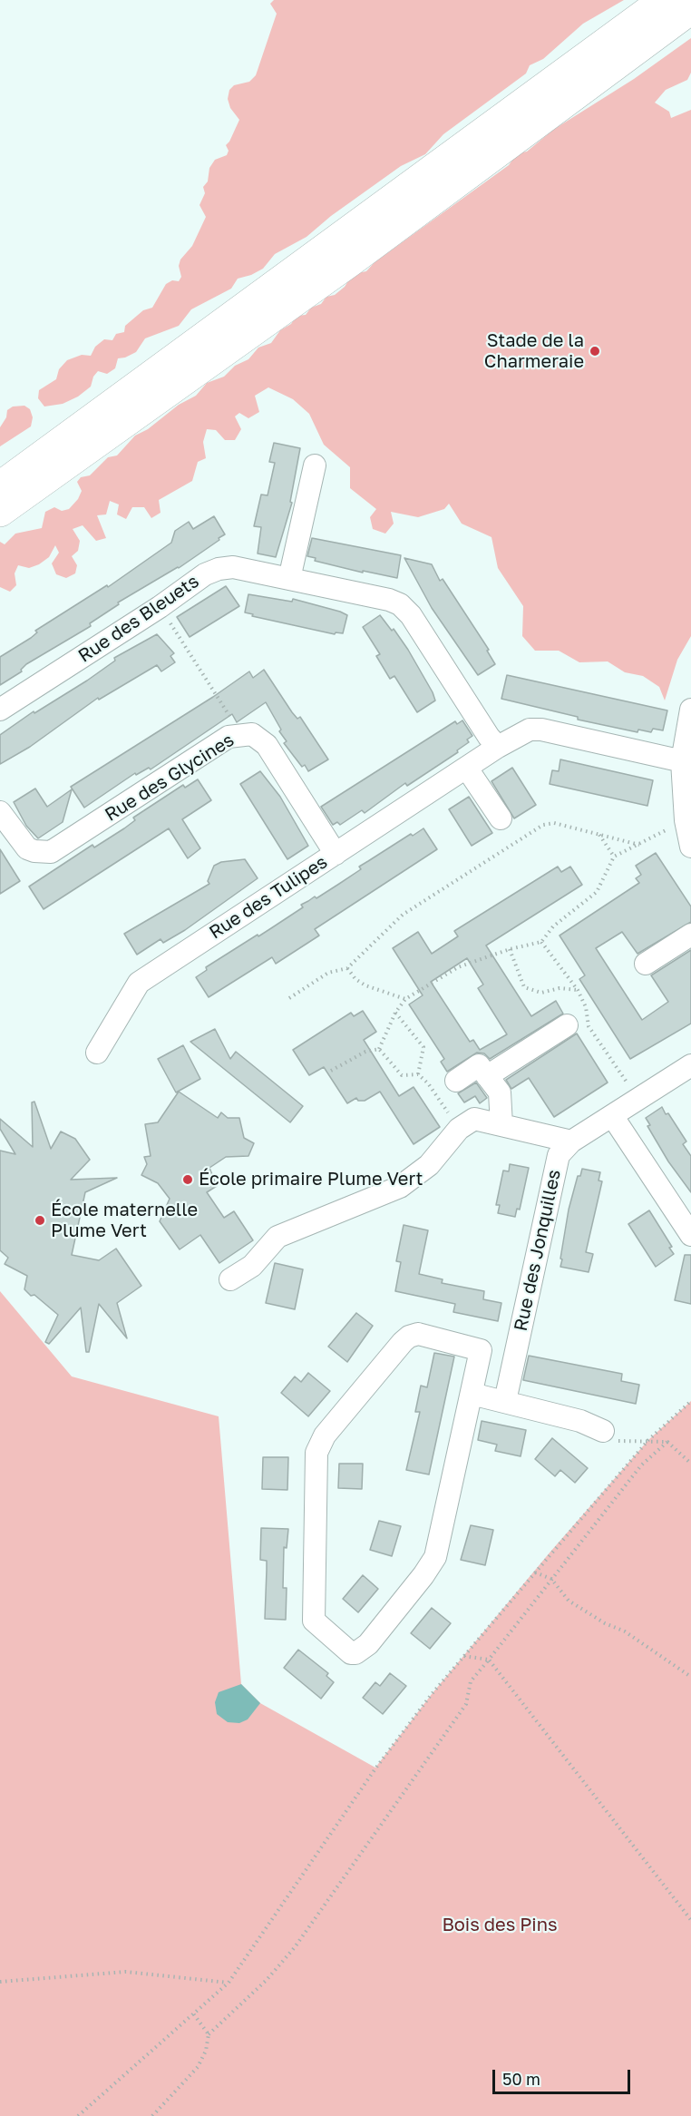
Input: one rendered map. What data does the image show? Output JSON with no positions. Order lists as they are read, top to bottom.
{
  "streets": {
    "street": [
      "Rue des Bleuets",
      "Rue des Glycines",
      "Rue des Tulipes",
      "Rue des Jonquilles"
    ]
  },
  "crossings": [
    ["Rue des Bleuets", "Rue des Tulipes"],
    ["Rue des Glycines", "Rue des Tulipes"]
  ],
  "parks": ["Bois des Pins"],
  "places": ["Stade de la Charmeraie", "École primaire Plume Vert", "École maternelle Plume Vert"],
  "scale_bar": "50 m"
}
